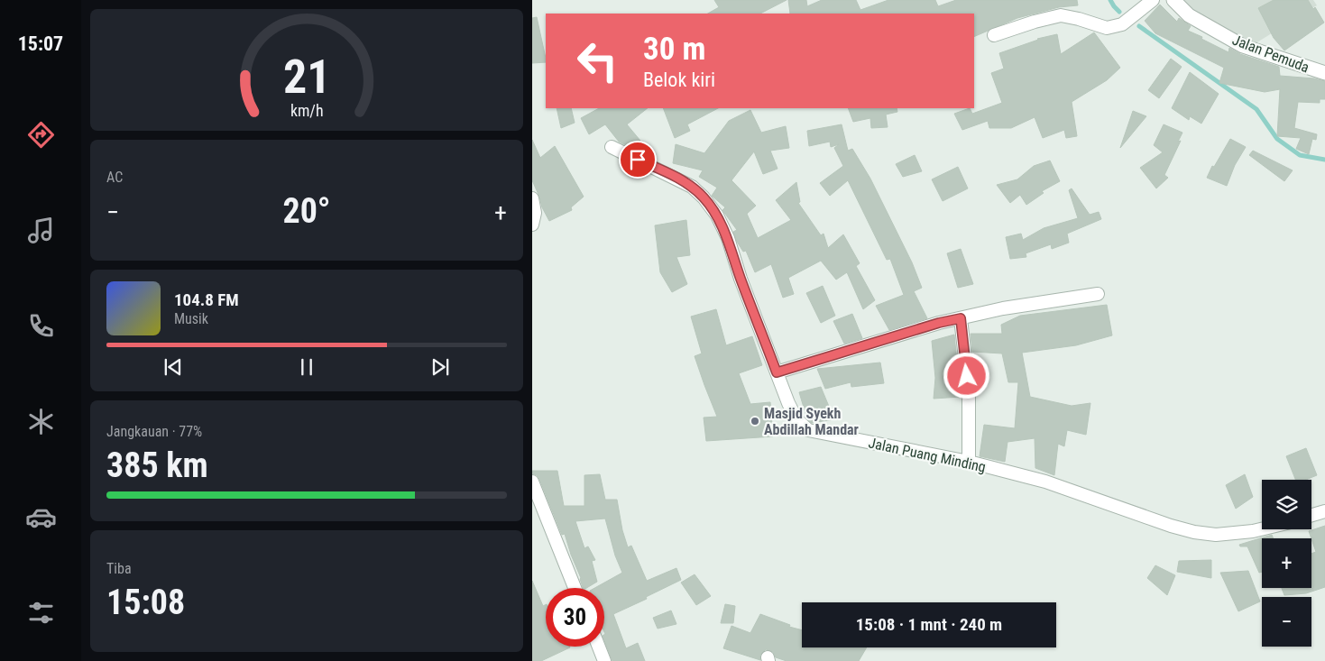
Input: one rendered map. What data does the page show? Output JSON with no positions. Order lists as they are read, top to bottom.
{
  "streets": {
    "street": ["Jalan Pemuda", "Jalan Puang Minding"]
  },
  "places": ["Masjid Syekh Abdillah Mandar"],
  "page": {
    "tabs": "15:07",
    "turn": ["30 m", "Belok kiri"],
    "tile": [
      "AC",
      ["Jangkauan · 77%", "385 km"],
      ["Tiba", "15:08"]
    ],
    "heat": ["−", "20°", "+"],
    "song": ["104.8 FM", "Musik"],
    "map_buttons": ["+", "−"],
    "limit": "30",
    "trip": "15:08 · 1 mnt · 240 m",
    "gauge": ["21", "km/h"]
  }
}
